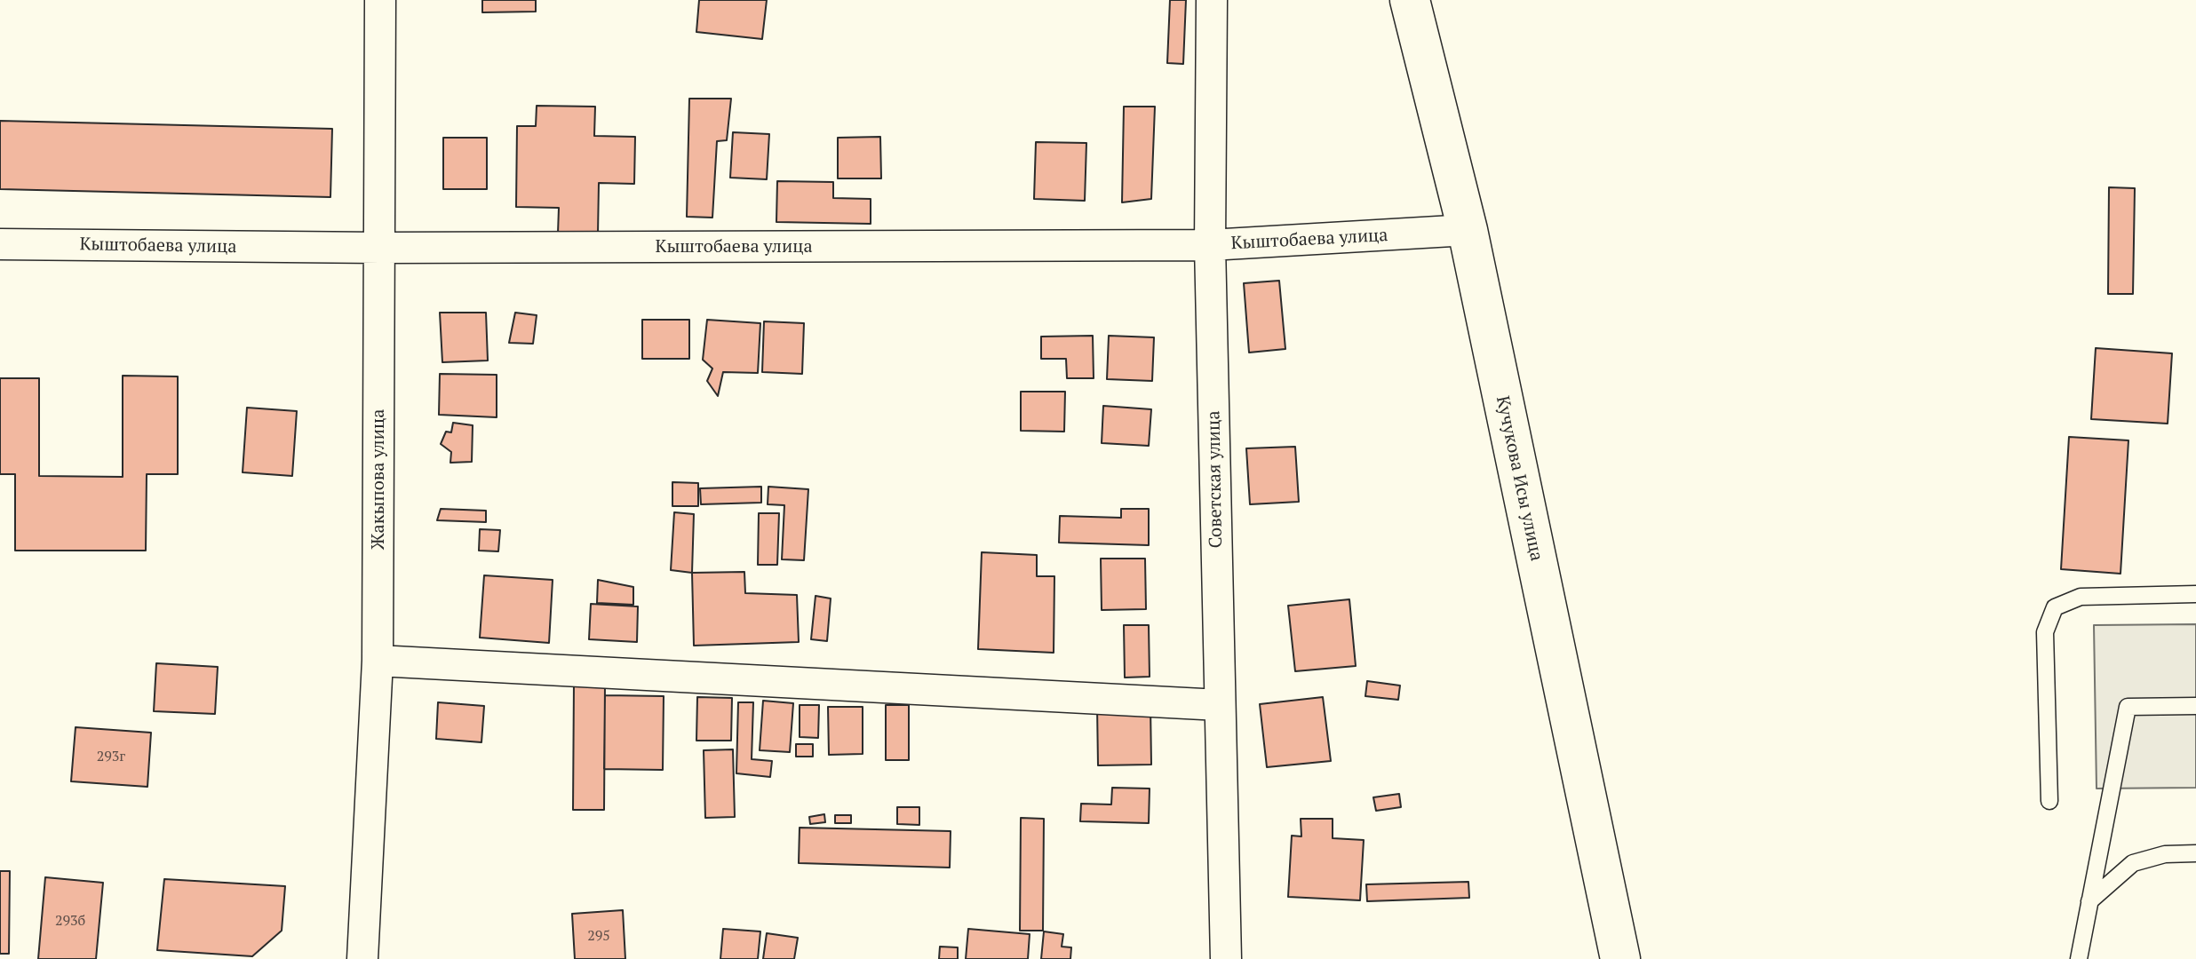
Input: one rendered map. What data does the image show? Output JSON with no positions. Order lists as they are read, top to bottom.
{
  "streets": {
    "main road": ["Кучукова Исы улица"],
    "street": ["Кыштобаева улица", "Жакыпова улица", "Советская улица"]
  },
  "crossings": [
    ["Кыштобаева улица", "Кучукова Исы улица"],
    ["Кыштобаева улица", "Жакыпова улица"],
    ["Кыштобаева улица", "Советская улица"]
  ],
  "house_numbers": ["293г", "293б", "295"]
}
